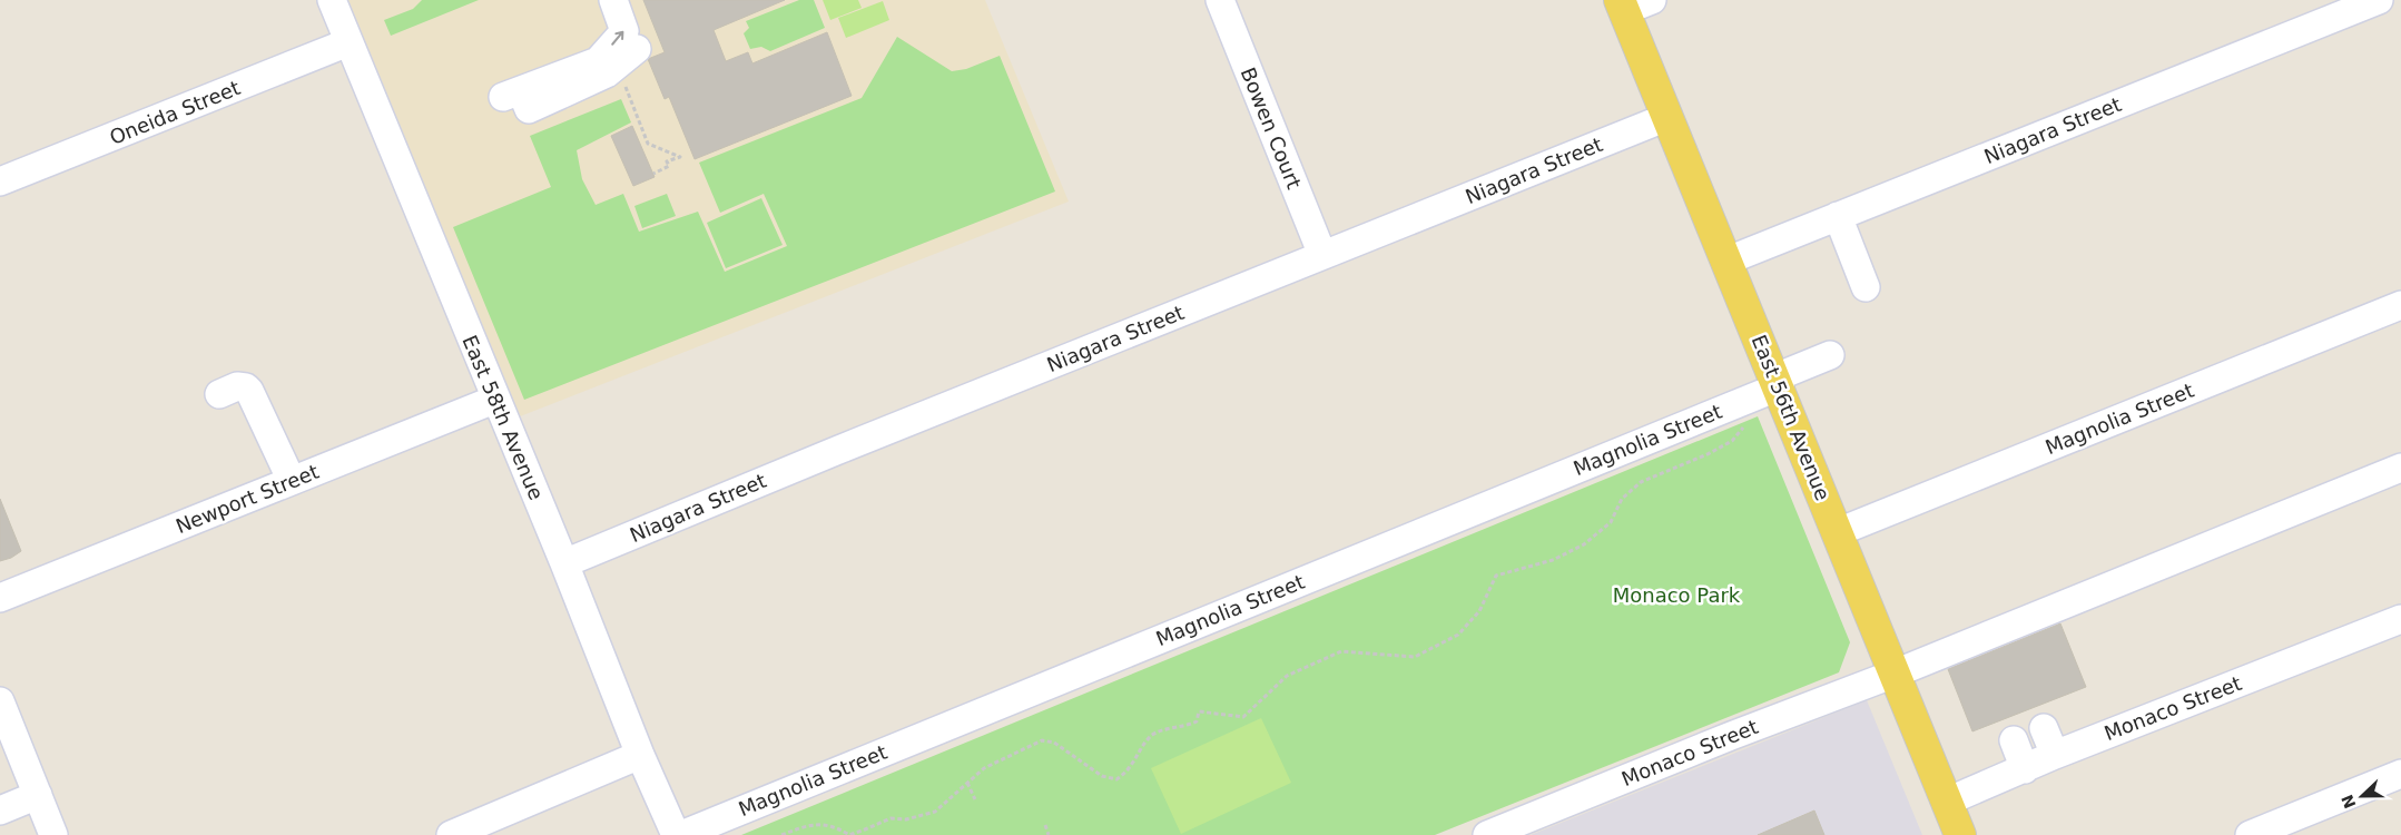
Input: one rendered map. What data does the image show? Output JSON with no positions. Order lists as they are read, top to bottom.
{
  "streets": {
    "main road": ["East 56th Avenue"],
    "street": [
      "Oneida Street",
      "Bowen Court",
      "Niagara Street",
      "East 58th Avenue",
      "Magnolia Street",
      "Newport Street",
      "Monaco Street"
    ]
  },
  "crossings": [
    ["Oneida Street", "East 58th Avenue"],
    ["Bowen Court", "Niagara Street"],
    ["Niagara Street", "East 58th Avenue"],
    ["Niagara Street", "East 56th Avenue"],
    ["East 58th Avenue", "Newport Street"],
    ["East 56th Avenue", "Magnolia Street"],
    ["East 56th Avenue", "Monaco Street"]
  ],
  "parks": ["Monaco Park"],
  "north": "left"
}
